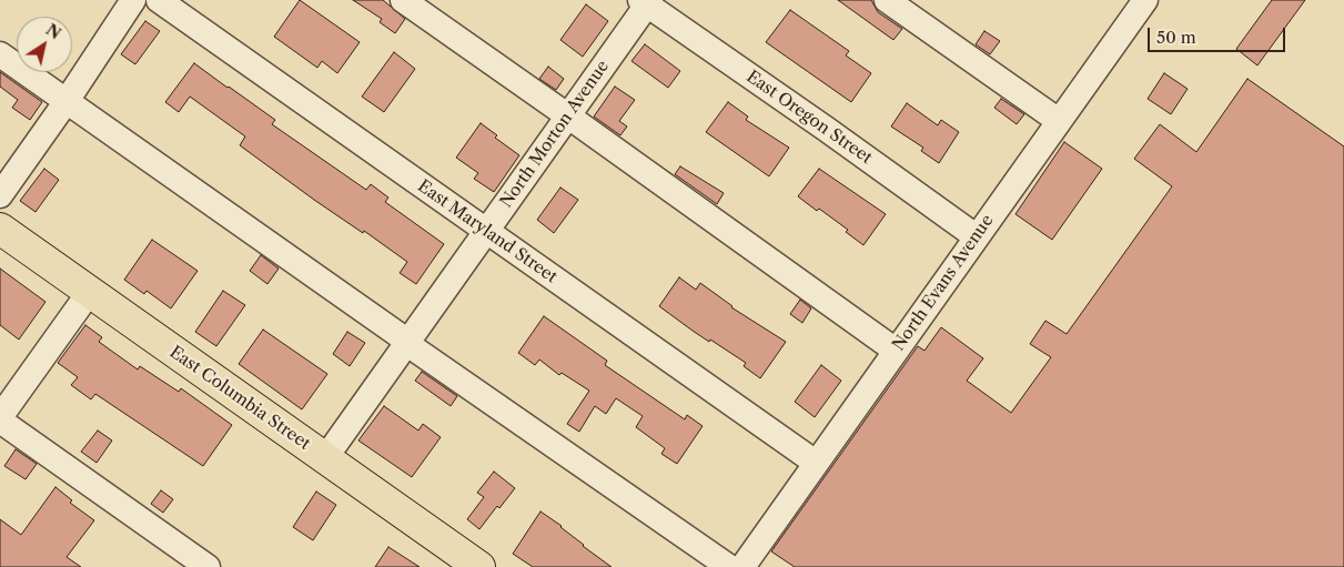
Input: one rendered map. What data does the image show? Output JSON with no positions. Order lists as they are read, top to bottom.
{
  "streets": {
    "main road": ["East Columbia Street"],
    "street": [
      "East Oregon Street",
      "North Morton Avenue",
      "East Maryland Street",
      "North Evans Avenue"
    ]
  },
  "crossings": [
    ["East Oregon Street", "North Morton Avenue"],
    ["East Oregon Street", "North Evans Avenue"],
    ["North Morton Avenue", "East Maryland Street"],
    ["North Morton Avenue", "East Columbia Street"],
    ["East Maryland Street", "North Evans Avenue"]
  ],
  "scale_bar": "50 m",
  "north": "top right"
}
